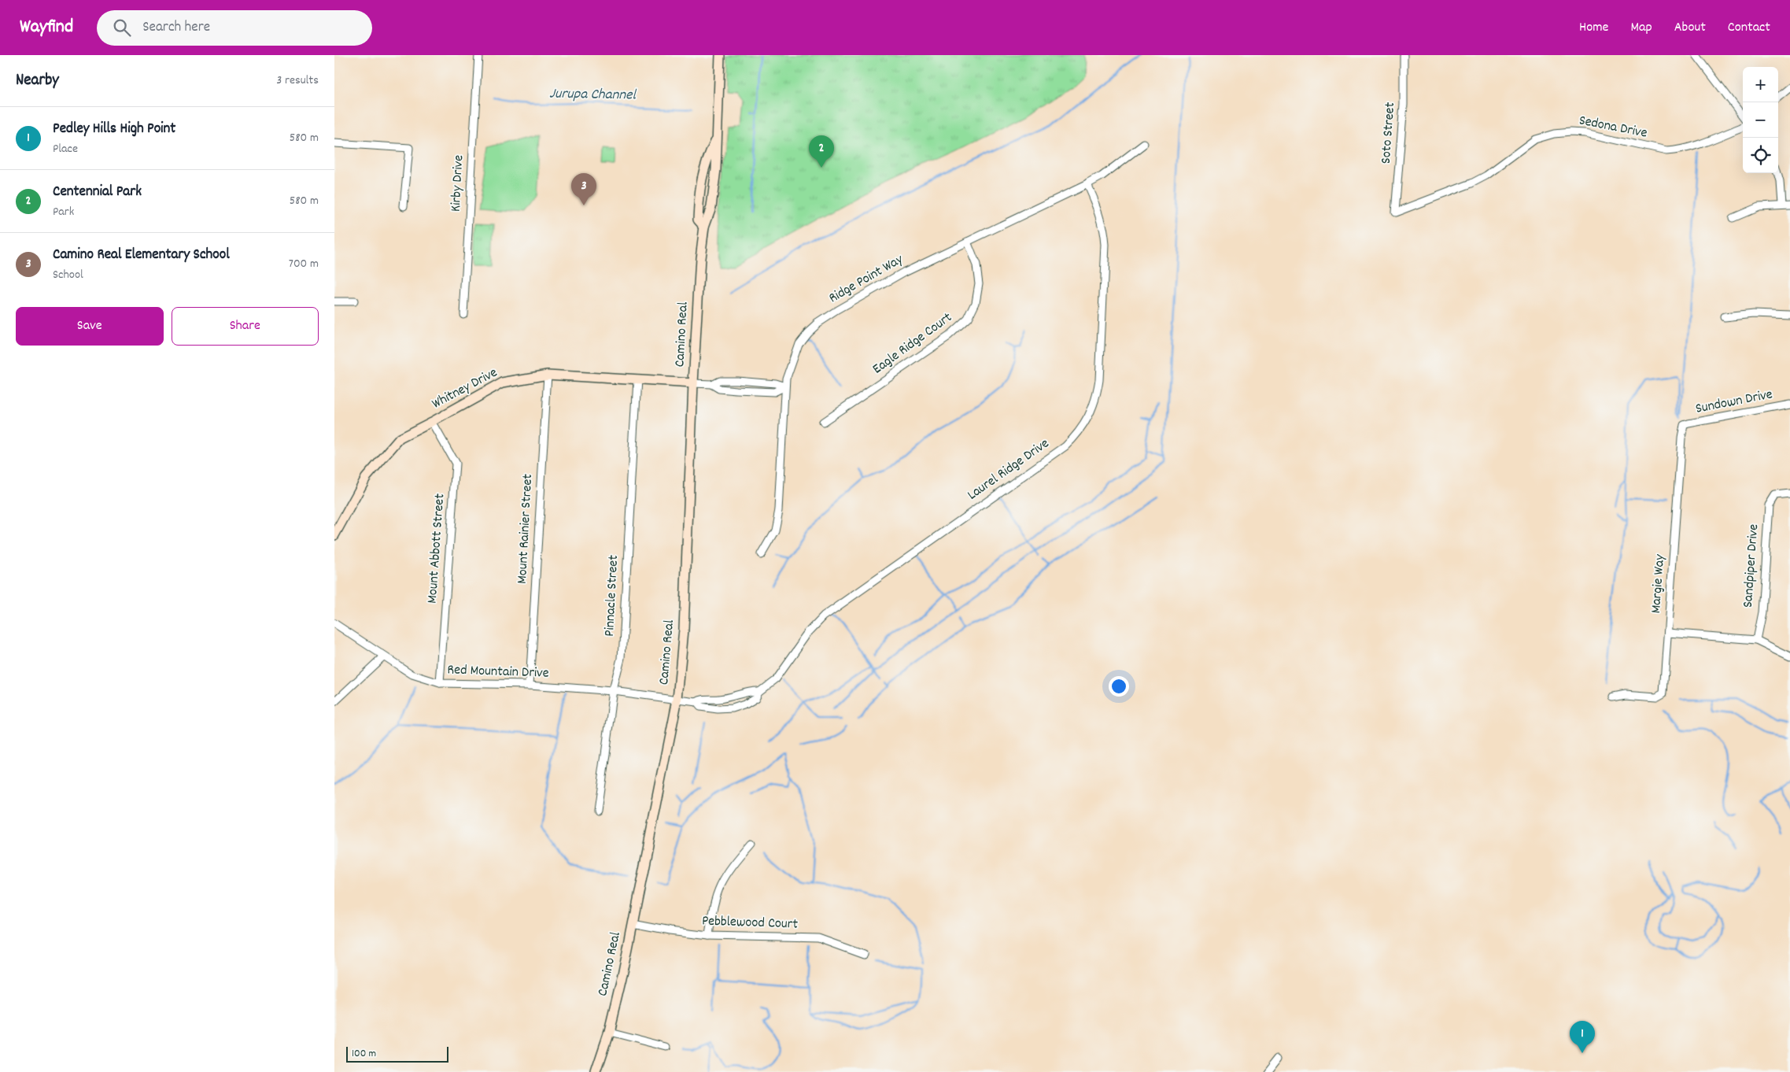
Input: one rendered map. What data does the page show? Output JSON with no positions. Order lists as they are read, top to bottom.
{
  "streets": {
    "main road": ["Camino Real", "Whitney Drive"],
    "street": [
      "Sedona Drive",
      "Soto Street",
      "Kirby Drive",
      "Ridge Point Way",
      "Eagle Ridge Court",
      "Sundown Drive",
      "Laurel Ridge Drive",
      "Mount Rainier Street",
      "Mount Abbott Street",
      "Sandpiper Drive",
      "Margie Way",
      "Pinnacle Street",
      "Red Mountain Drive",
      "Pebblewood Court"
    ]
  },
  "crossings": [
    ["Sedona Drive", "Soto Street"],
    ["Ridge Point Way", "Eagle Ridge Court"],
    ["Ridge Point Way", "Whitney Drive"],
    ["Ridge Point Way", "Laurel Ridge Drive"],
    ["Camino Real", "Whitney Drive"],
    ["Camino Real", "Laurel Ridge Drive"],
    ["Camino Real", "Red Mountain Drive"],
    ["Camino Real", "Pebblewood Court"],
    ["Whitney Drive", "Mount Rainier Street"],
    ["Whitney Drive", "Mount Abbott Street"],
    ["Whitney Drive", "Pinnacle Street"],
    ["Sundown Drive", "Margie Way"],
    ["Laurel Ridge Drive", "Red Mountain Drive"],
    ["Mount Rainier Street", "Red Mountain Drive"],
    ["Mount Abbott Street", "Red Mountain Drive"],
    ["Pinnacle Street", "Red Mountain Drive"]
  ],
  "water": ["Jurupa Channel"],
  "scale_bar": "100 m",
  "page": {
    "header": "Wayfind",
    "search": "Search here",
    "nav": [
      "Home",
      "Map",
      "About",
      "Contact"
    ],
    "heading": ["Nearby", "3 results"],
    "map_buttons": ["+", "−"],
    "list": [
      {
        "mark": "1",
        "name": "Pedley Hills High Point",
        "note": "Place",
        "value": "580 m"
      },
      {
        "mark": "2",
        "name": "Centennial Park",
        "note": "Park",
        "value": "580 m"
      },
      {
        "mark": "3",
        "name": "Camino Real Elementary School",
        "note": "School",
        "value": "700 m"
      }
    ],
    "pins": ["2", "3", "1"],
    "buttons": ["Save", "Share"],
    "scale": "100 m"
  }
}
